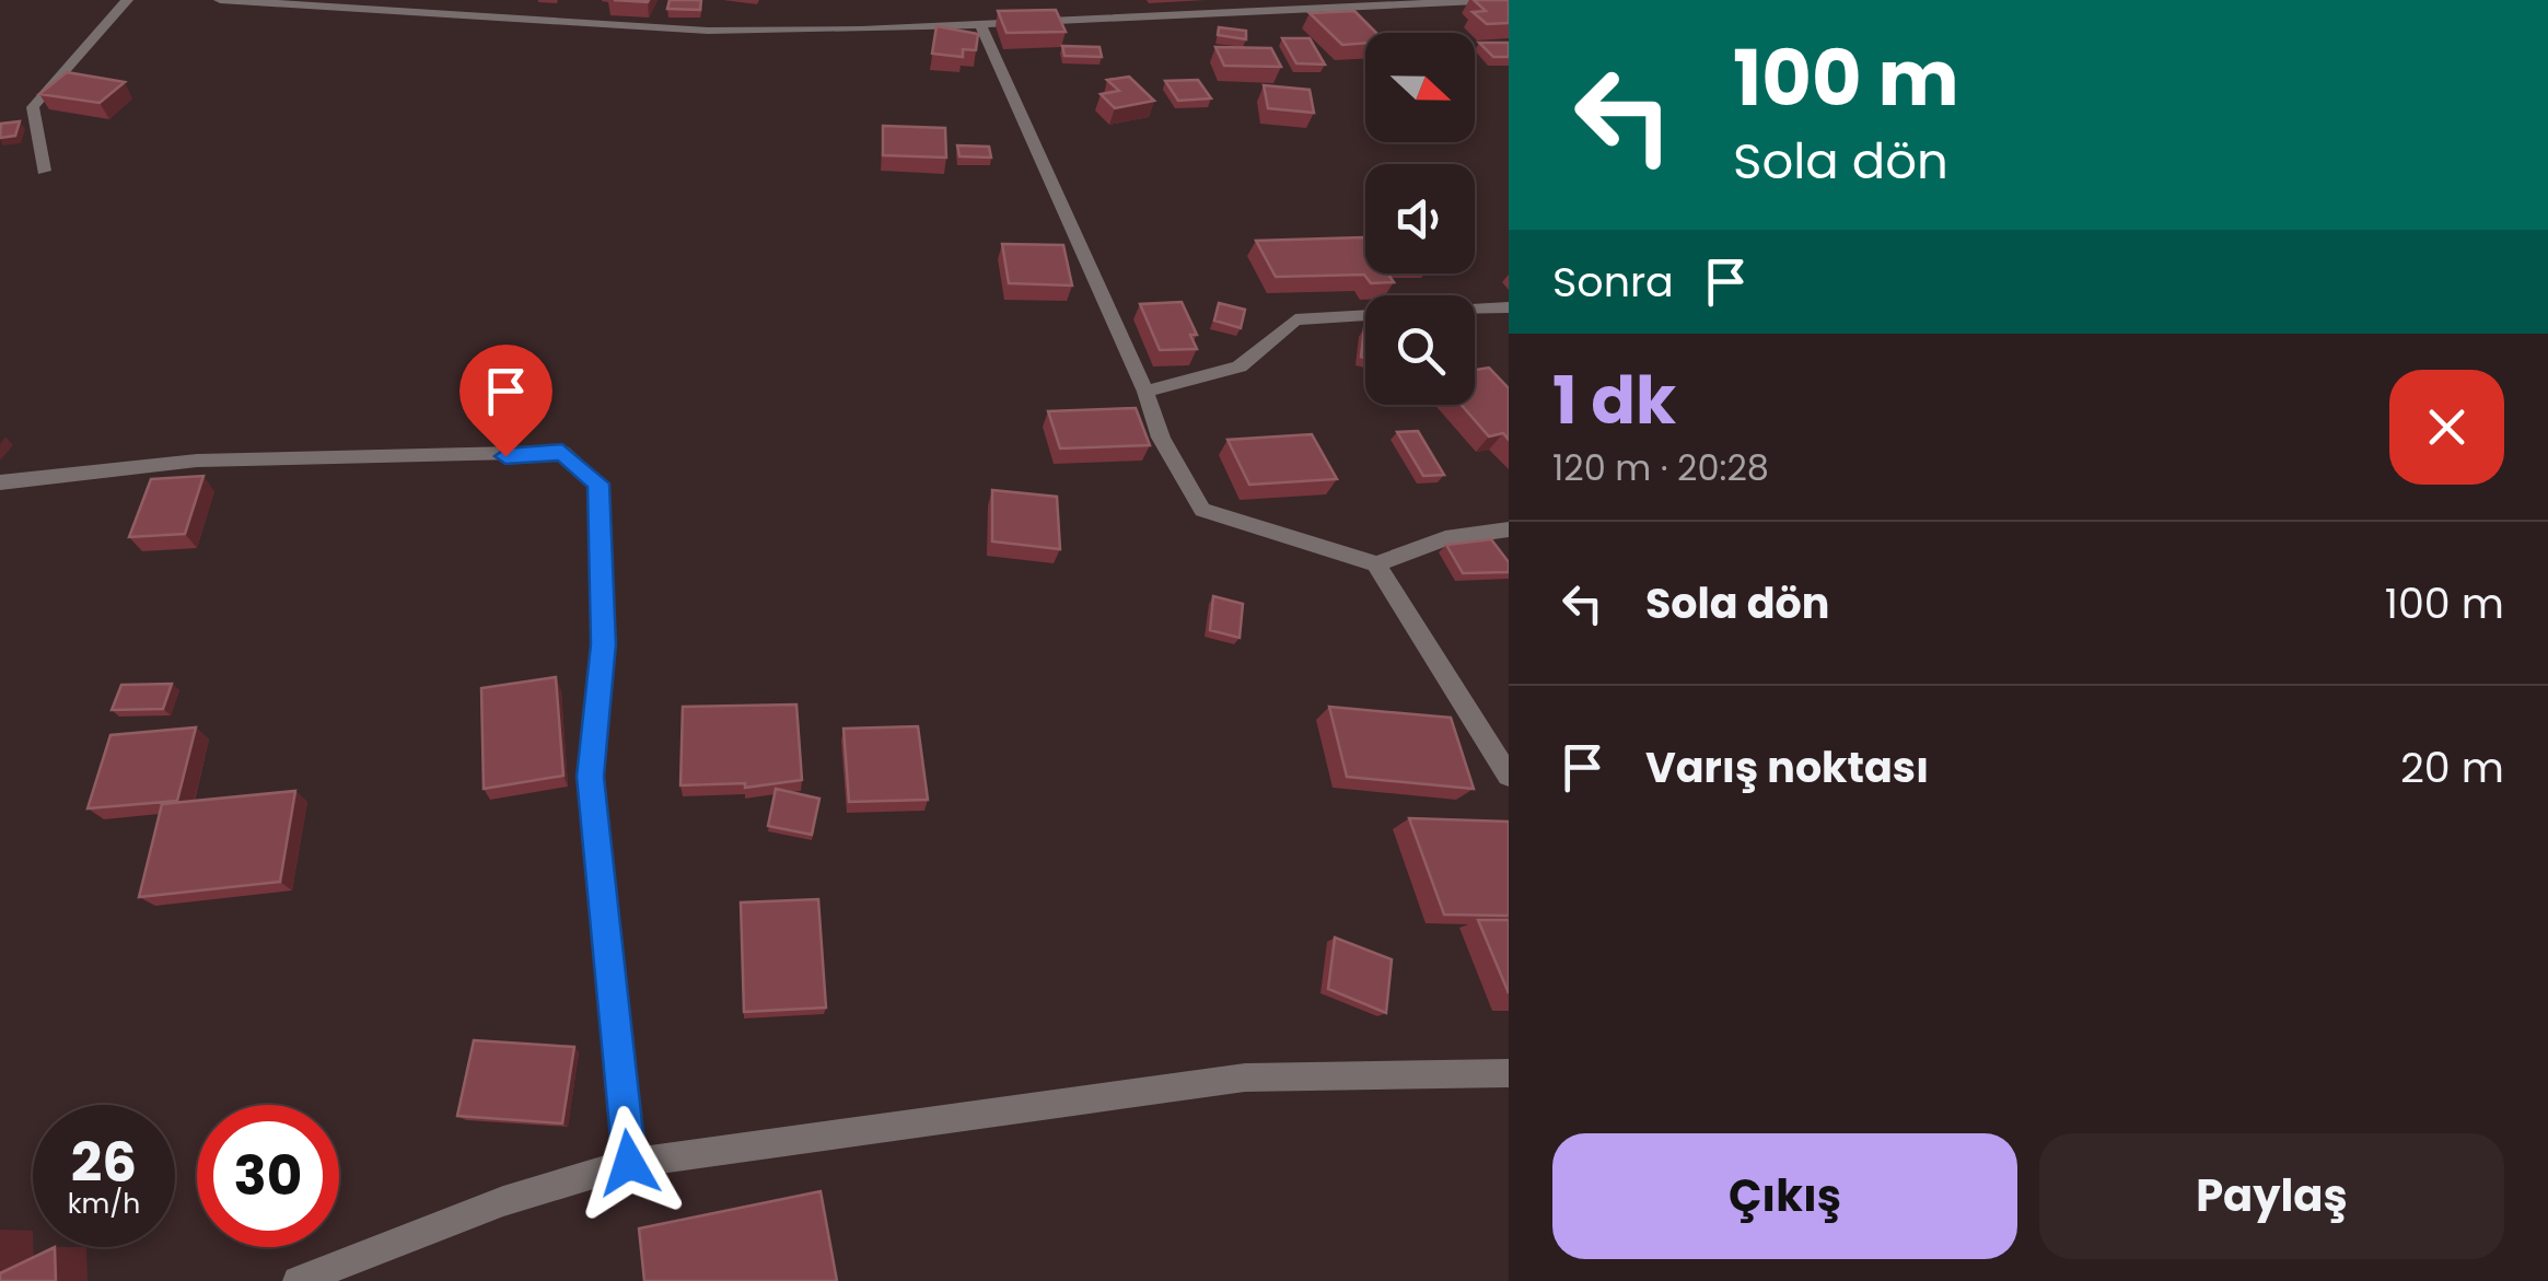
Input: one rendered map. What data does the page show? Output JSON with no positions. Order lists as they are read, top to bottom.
{
  "north": "right",
  "page": {
    "turn": ["100 m", "Sola dön"],
    "then": "Sonra",
    "heading": ["1 dk", "120 m · 20:28"],
    "list": [
      {
        "name": "Sola dön",
        "value": "100 m"
      },
      {
        "name": "Varış noktası",
        "value": "20 m"
      }
    ],
    "speed": "26 km/h",
    "limit": "30",
    "buttons": ["Çıkış", "Paylaş"]
  }
}
